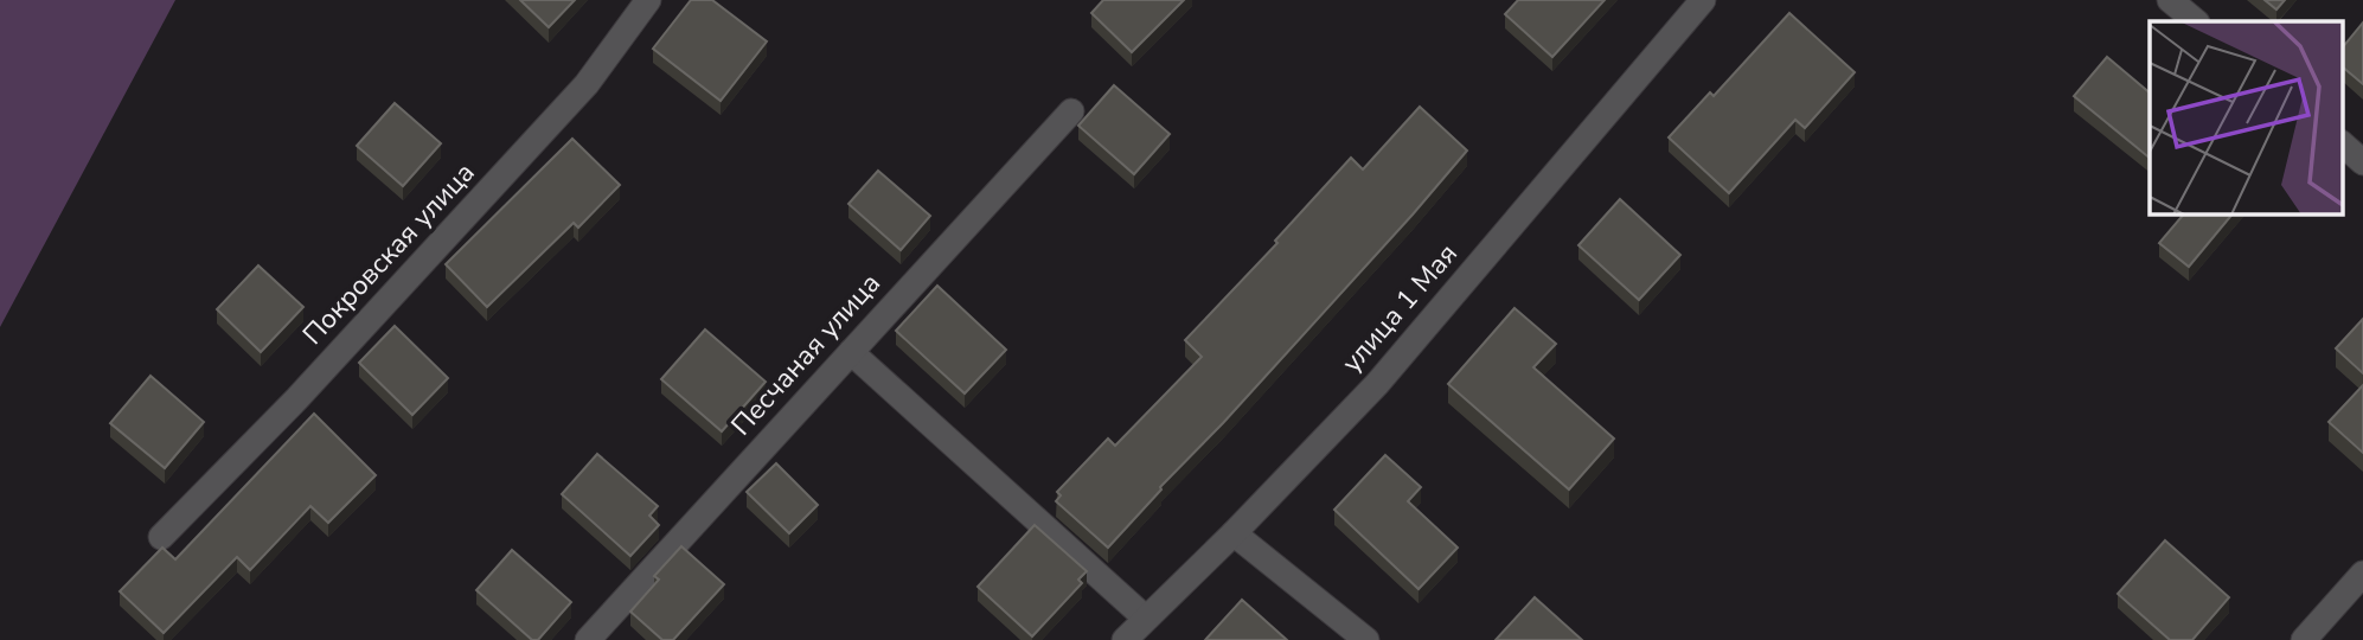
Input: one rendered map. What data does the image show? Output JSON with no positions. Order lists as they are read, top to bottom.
{
  "streets": {
    "street": ["Покровская улица", "улица 1 Мая", "Песчаная улица"]
  }
}
